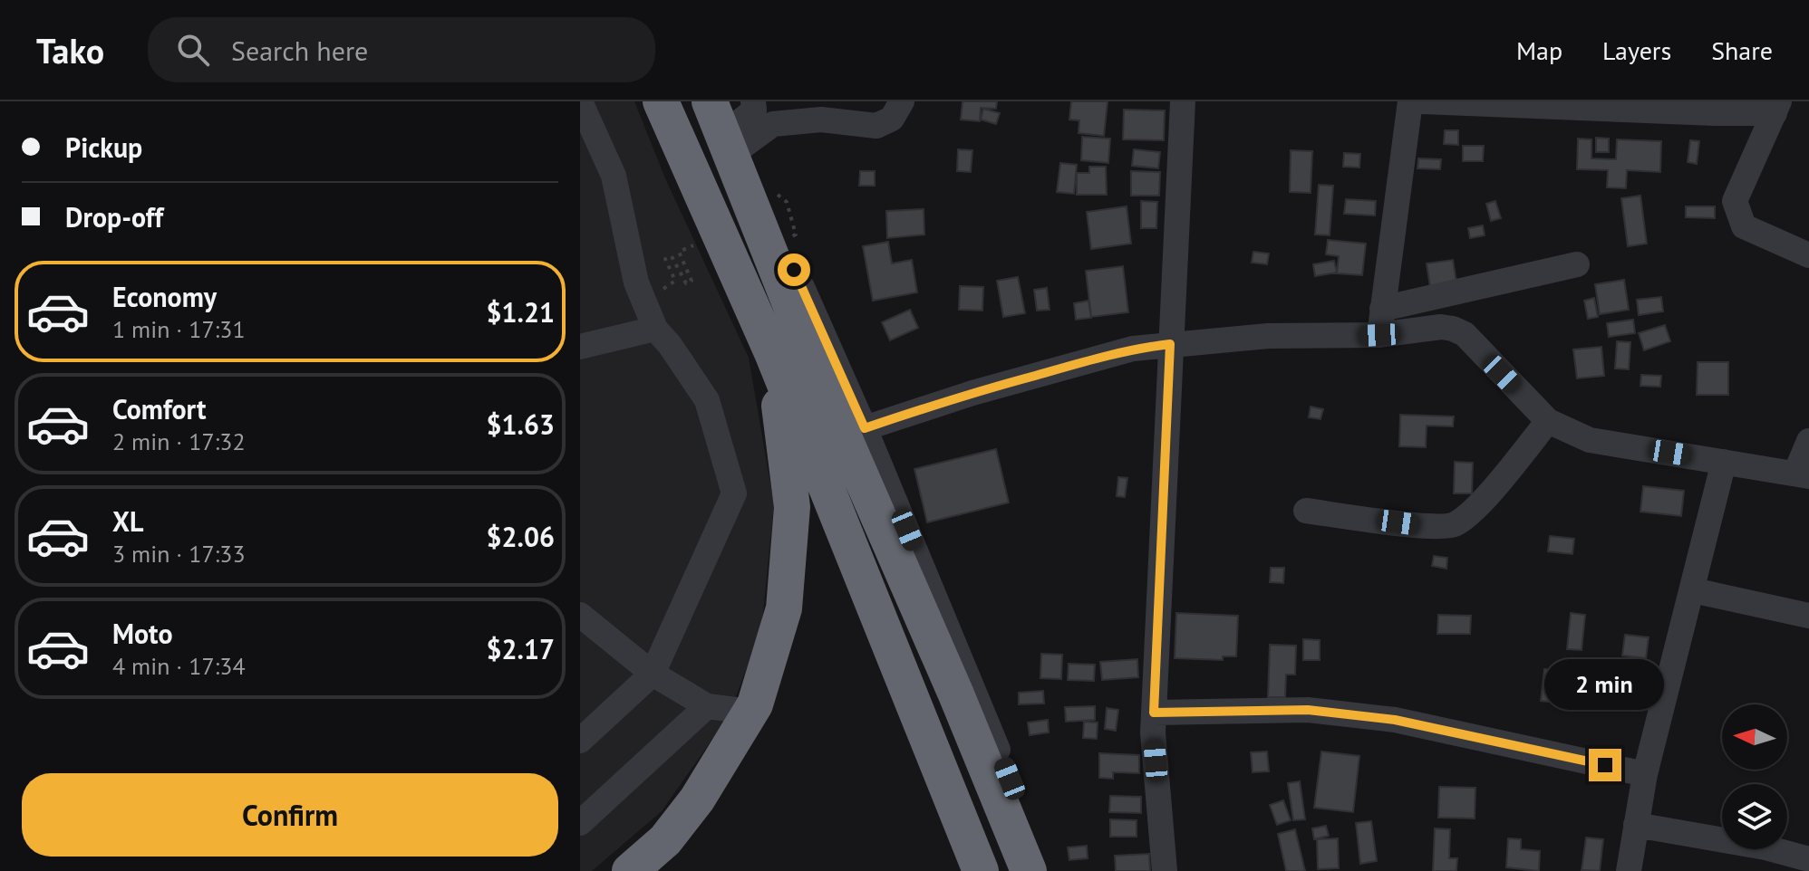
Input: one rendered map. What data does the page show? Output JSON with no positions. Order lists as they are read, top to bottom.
{
  "north": "left",
  "page": {
    "header": "Tako",
    "search": "Search here",
    "nav": ["Map", "Layers", "Share"],
    "banner": ["Pickup", "Drop-off"],
    "list": [
      {
        "name": "Economy",
        "note": "1 min · 17:31",
        "value": "$1.21"
      },
      {
        "name": "Comfort",
        "note": "2 min · 17:32",
        "value": "$1.63"
      },
      {
        "name": "XL",
        "note": "3 min · 17:33",
        "value": "$2.06"
      },
      {
        "name": "Moto",
        "note": "4 min · 17:34",
        "value": "$2.17"
      }
    ],
    "bubble": "2 min",
    "buttons": "Confirm"
  }
}
